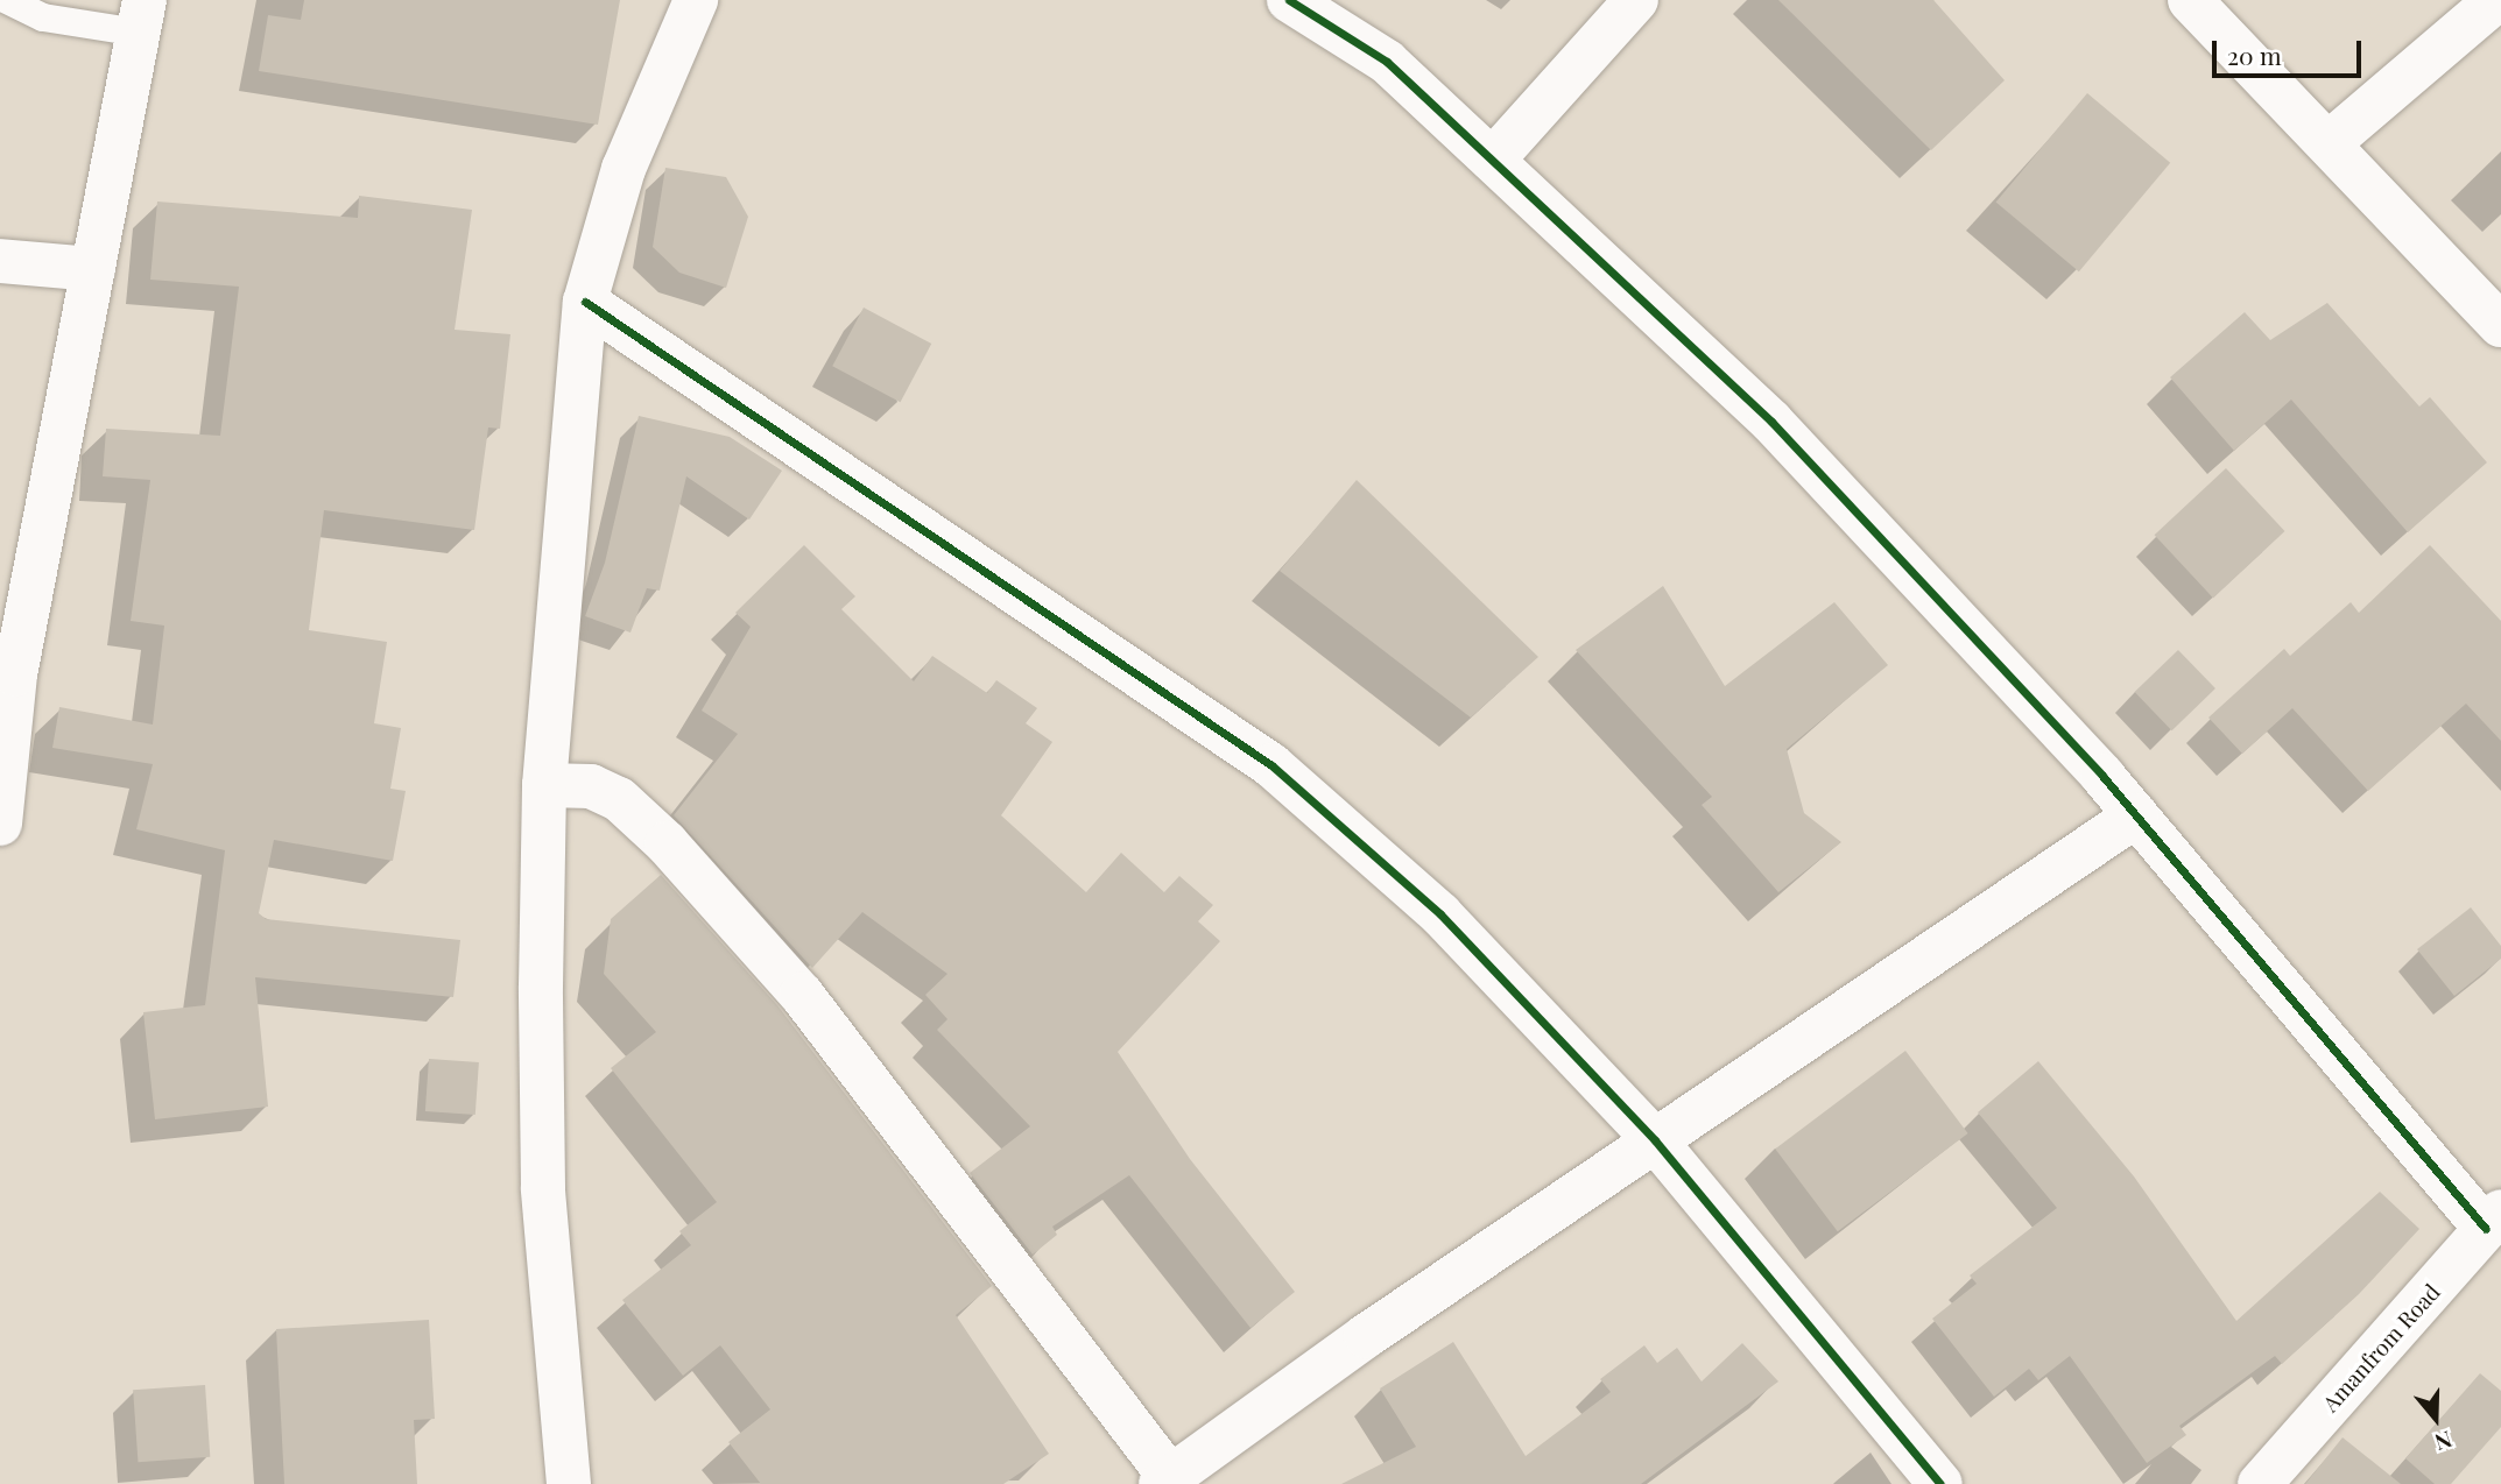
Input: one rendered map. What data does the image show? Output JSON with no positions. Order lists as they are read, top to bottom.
{
  "streets": {
    "street": ["Amanfrom Road"]
  },
  "scale_bar": "20 m",
  "north": "bottom"
}
